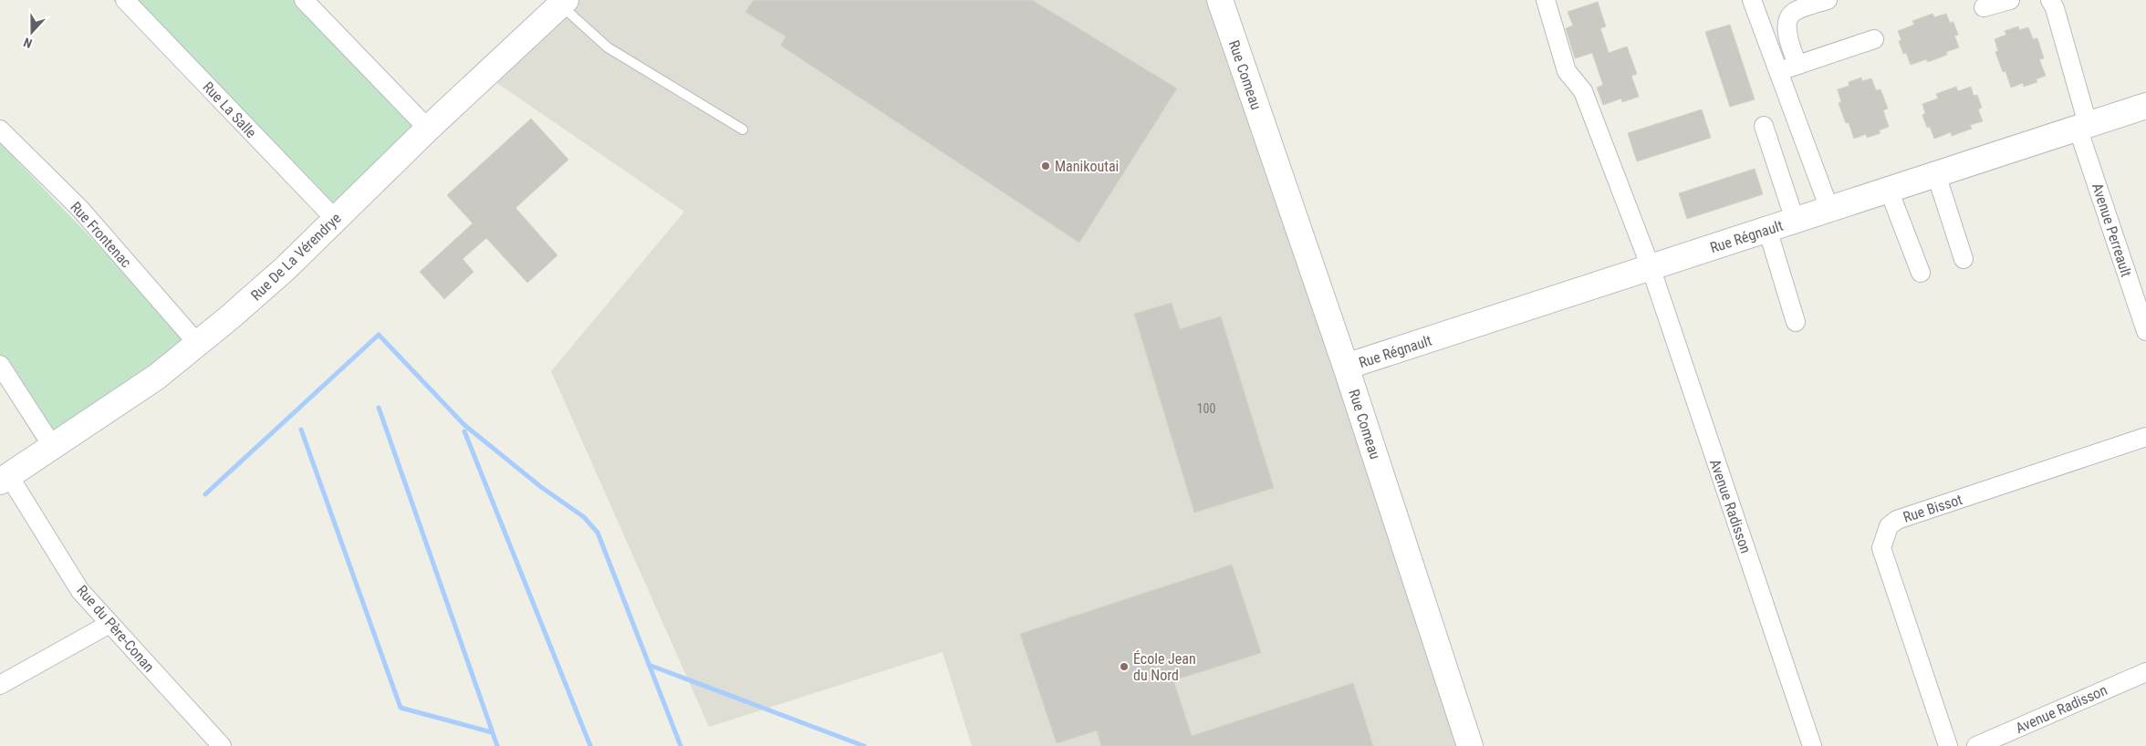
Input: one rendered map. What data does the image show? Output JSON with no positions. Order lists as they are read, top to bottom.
{
  "streets": {
    "street": [
      "Rue Comeau",
      "Rue La Salle",
      "Avenue Perreault",
      "Rue Frontenac",
      "Rue Régnault",
      "Rue De La Vérendrye",
      "Avenue Radisson",
      "Rue Bissot",
      "Rue du Père-Conan"
    ]
  },
  "crossings": [
    ["Rue Comeau", "Rue Régnault"],
    ["Rue La Salle", "Rue De La Vérendrye"],
    ["Avenue Perreault", "Rue Régnault"],
    ["Rue Frontenac", "Rue De La Vérendrye"],
    ["Rue Régnault", "Avenue Radisson"],
    ["Rue De La Vérendrye", "Rue du Père-Conan"]
  ],
  "places": ["Manikoutai", "École Jean du Nord"],
  "house_numbers": ["100"],
  "north": "bottom"
}
